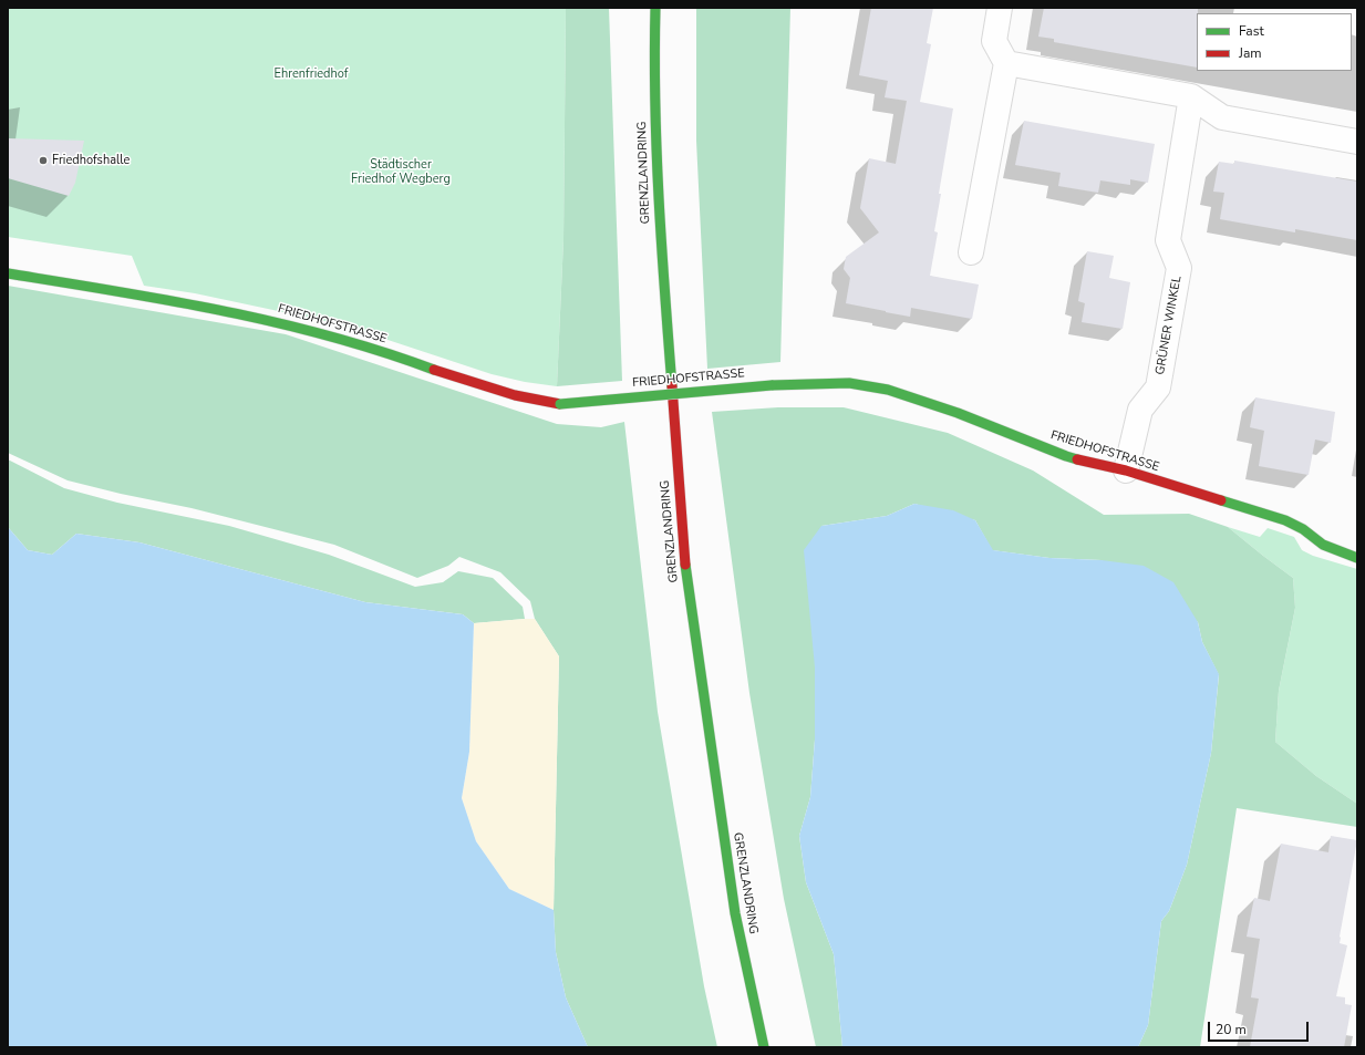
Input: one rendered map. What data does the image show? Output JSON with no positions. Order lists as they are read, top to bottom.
{
  "streets": {
    "street": ["GRENZLANDRING", "FRIEDHOFSTRASSE", "GRÜNER WINKEL"]
  },
  "crossings": [
    ["FRIEDHOFSTRASSE", "GRÜNER WINKEL"]
  ],
  "parks": ["Ehrenfriedhof", "Städtischer Friedhof Wegberg"],
  "places": ["Friedhofshalle"],
  "legend": ["Fast", "Jam"],
  "scale_bar": "20 m"
}
